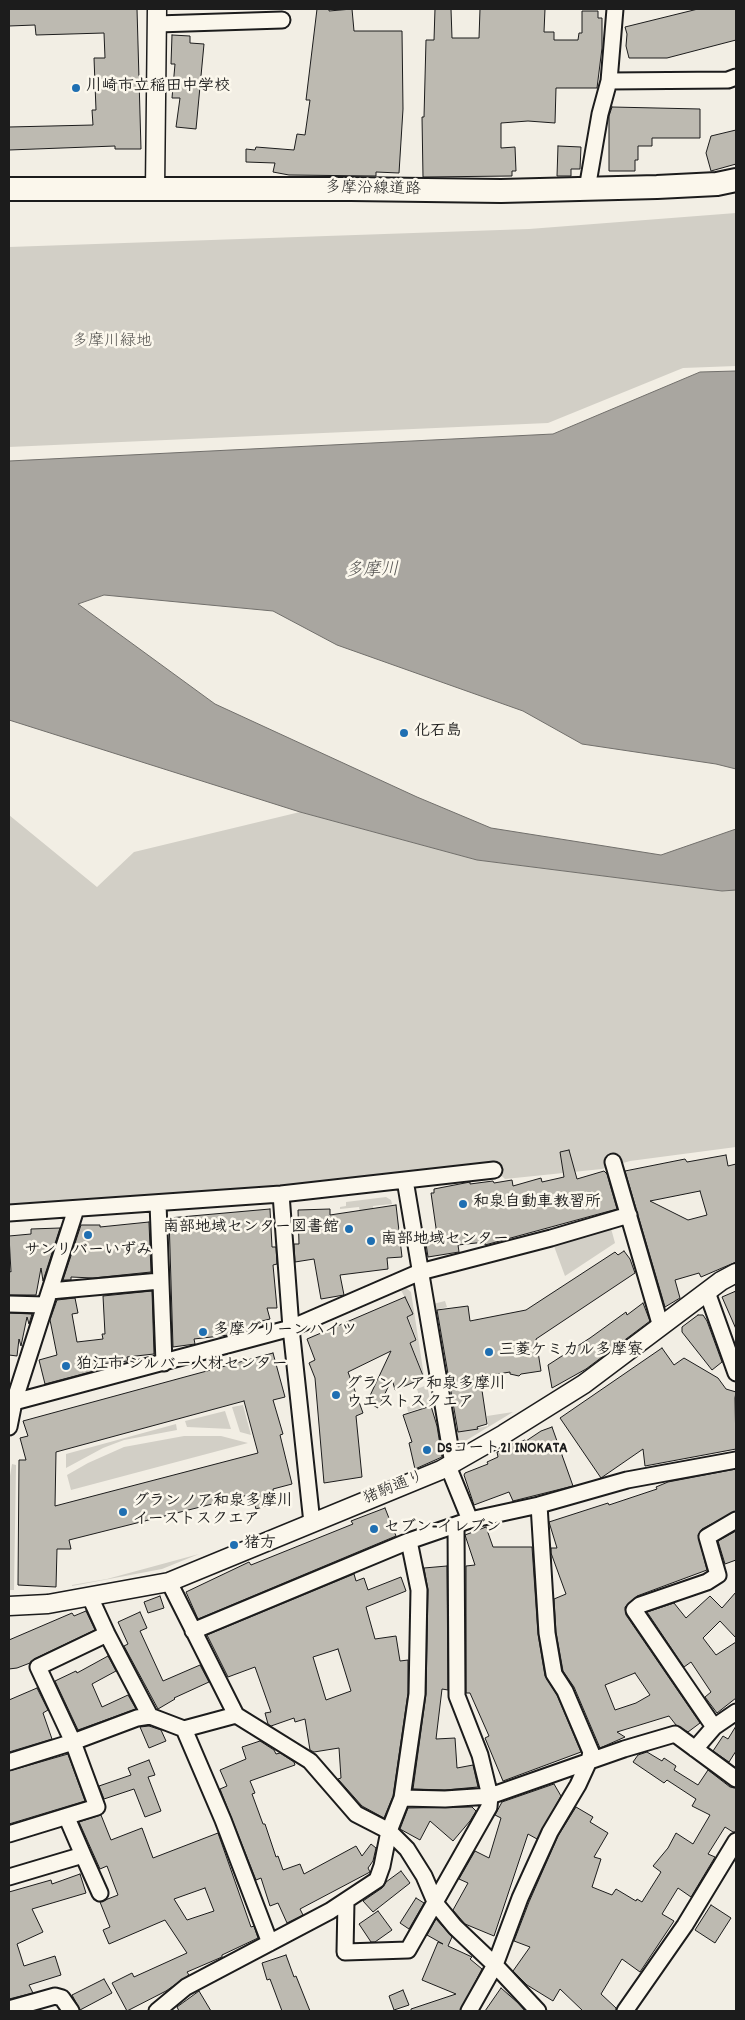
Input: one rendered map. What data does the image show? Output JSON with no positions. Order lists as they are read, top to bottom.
{
  "streets": {
    "main road": ["多摩沿線道路"],
    "street": ["猪駒通り"]
  },
  "water": ["多摩川"],
  "parks": ["多摩川緑地"],
  "places": [
    "川崎市立稲田中学校",
    "化石島",
    "和泉自動車教習所",
    "南部地域センター図書館",
    "サンリバーいずみ",
    "南部地域センター",
    "多摩グリーンハイツ",
    "三菱ケミカル多摩寮",
    "狛江市 シルバー人材センター",
    "グランノア和泉多摩川 ウエストスクエア",
    "DSコート21 INOKATA",
    "グランノア和泉多摩川 イーストスクエア",
    "セブン-イレブン",
    "猪方"
  ]
}
